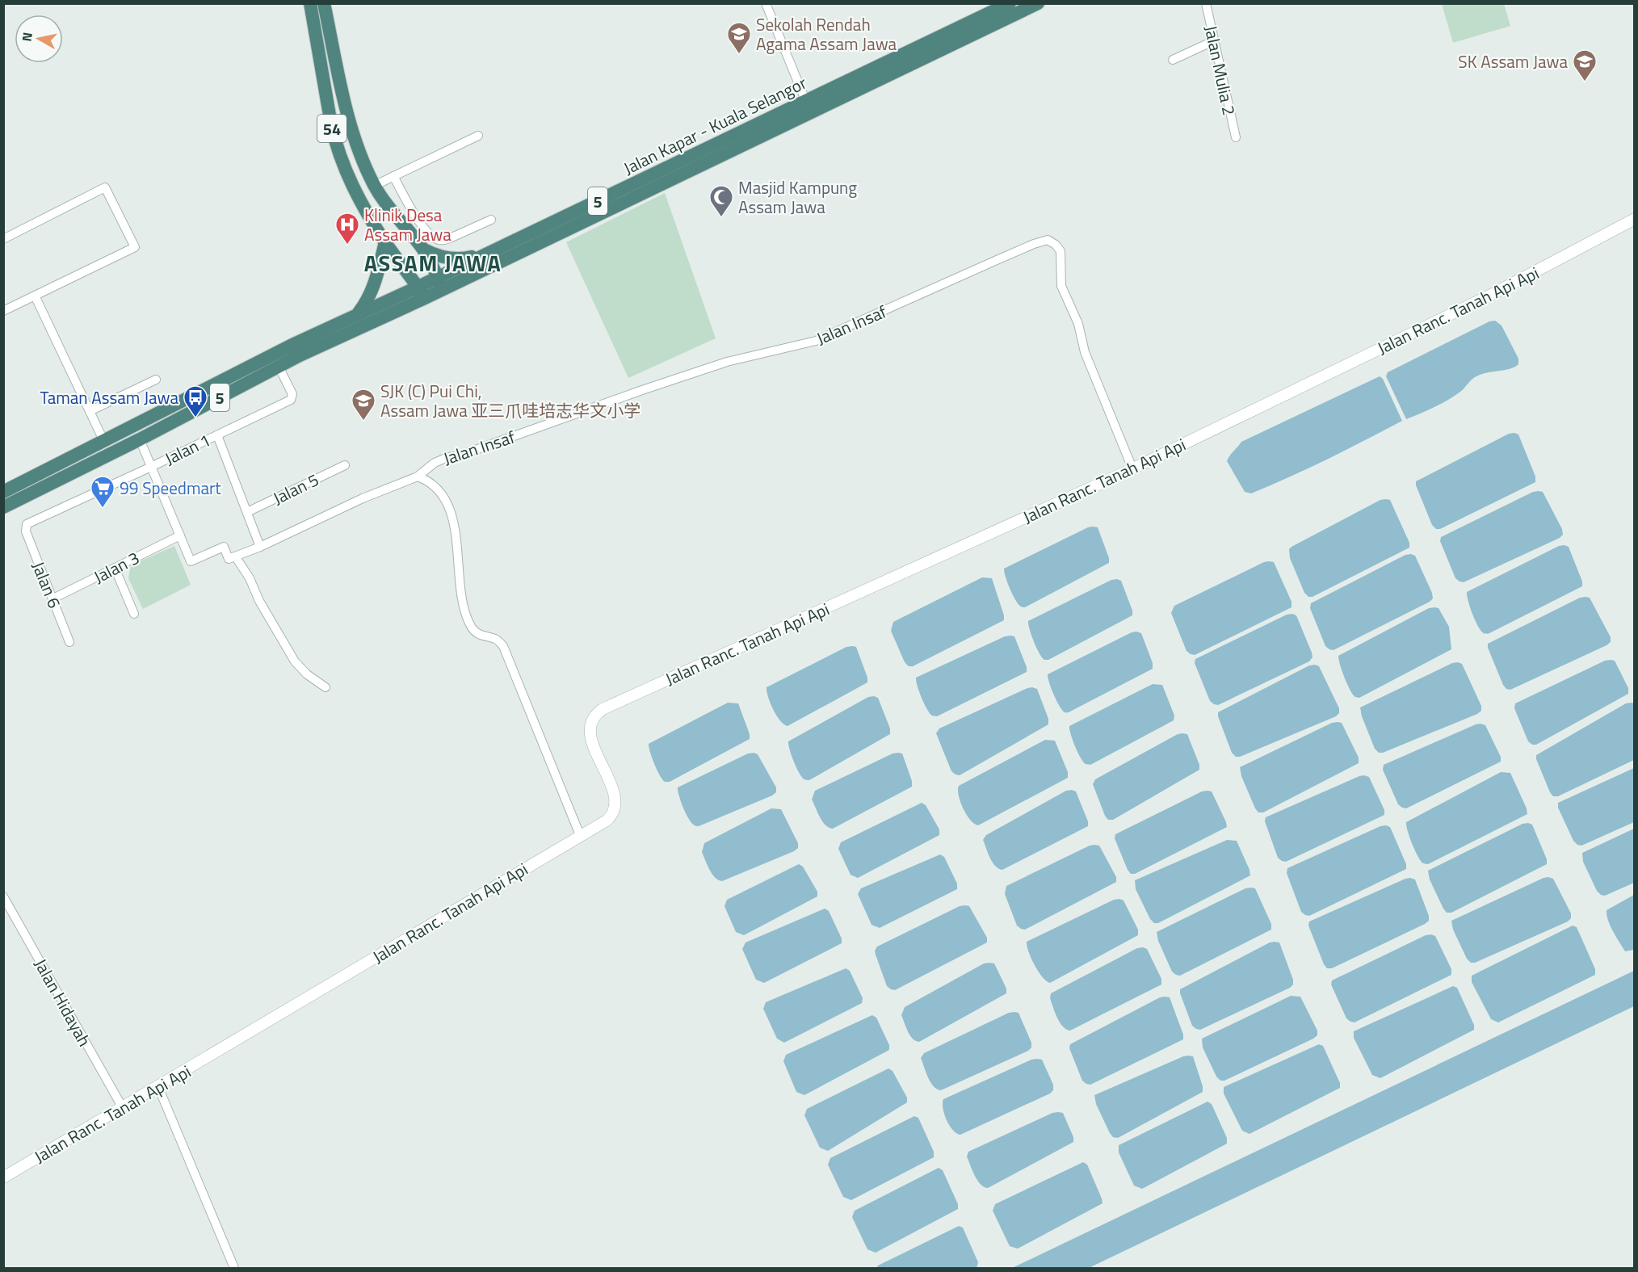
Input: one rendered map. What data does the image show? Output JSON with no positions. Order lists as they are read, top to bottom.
{
  "streets": {
    "highway": ["Jalan Kapar - Kuala Selangor", "54", "5"],
    "street": [
      "Jalan Mulia 2",
      "Jalan Ranc. Tanah Api Api",
      "Jalan Insaf",
      "Jalan 1",
      "Jalan 5",
      "Jalan 3",
      "Jalan 6",
      "Jalan Hidayah"
    ]
  },
  "crossings": [
    ["Jalan Kapar - Kuala Selangor", "54"],
    ["Jalan Kapar - Kuala Selangor", "5"],
    ["54", "5"],
    ["5", "Jalan 1"],
    ["Jalan Ranc. Tanah Api Api", "Jalan Insaf"],
    ["Jalan Ranc. Tanah Api Api", "Jalan Hidayah"],
    ["Jalan 1", "Jalan 6"],
    ["Jalan 3", "Jalan 6"]
  ],
  "districts": ["ASSAM JAWA"],
  "places": {
    "school or university": ["Sekolah Rendah Agama Assam Jawa", "SK Assam Jawa", "SJK (C) Pui Chi, Assam Jawa 亚三爪哇培志华文小学"],
    "mosque": ["Masjid Kampung Assam Jawa"],
    "hospital": ["Klinik Desa Assam Jawa"],
    "bus stop": ["Taman Assam Jawa"],
    "supermarket": ["99 Speedmart"]
  },
  "north": "left"
}
